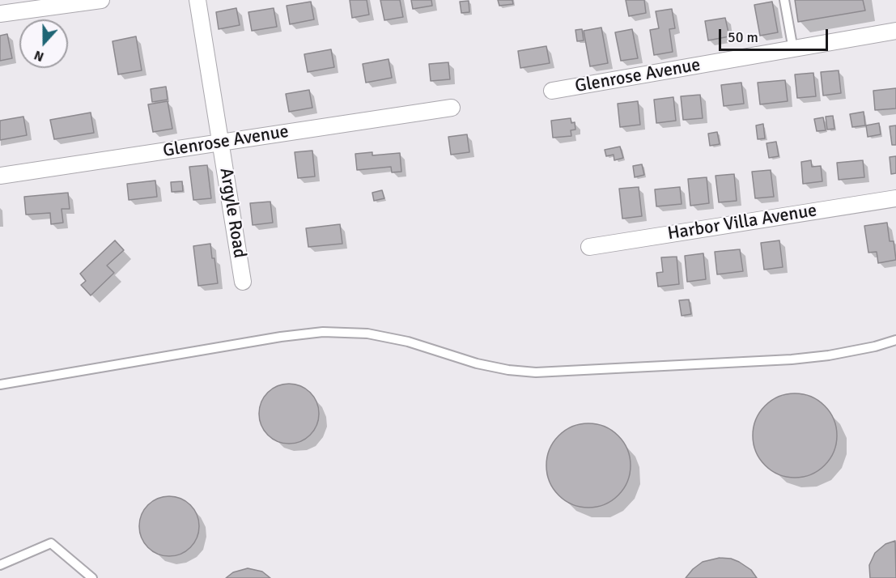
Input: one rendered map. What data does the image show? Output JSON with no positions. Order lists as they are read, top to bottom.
{
  "streets": {
    "street": ["Glenrose Avenue", "Argyle Road", "Harbor Villa Avenue"]
  },
  "crossings": [
    ["Glenrose Avenue", "Argyle Road"]
  ],
  "scale_bar": "50 m",
  "north": "bottom"
}
